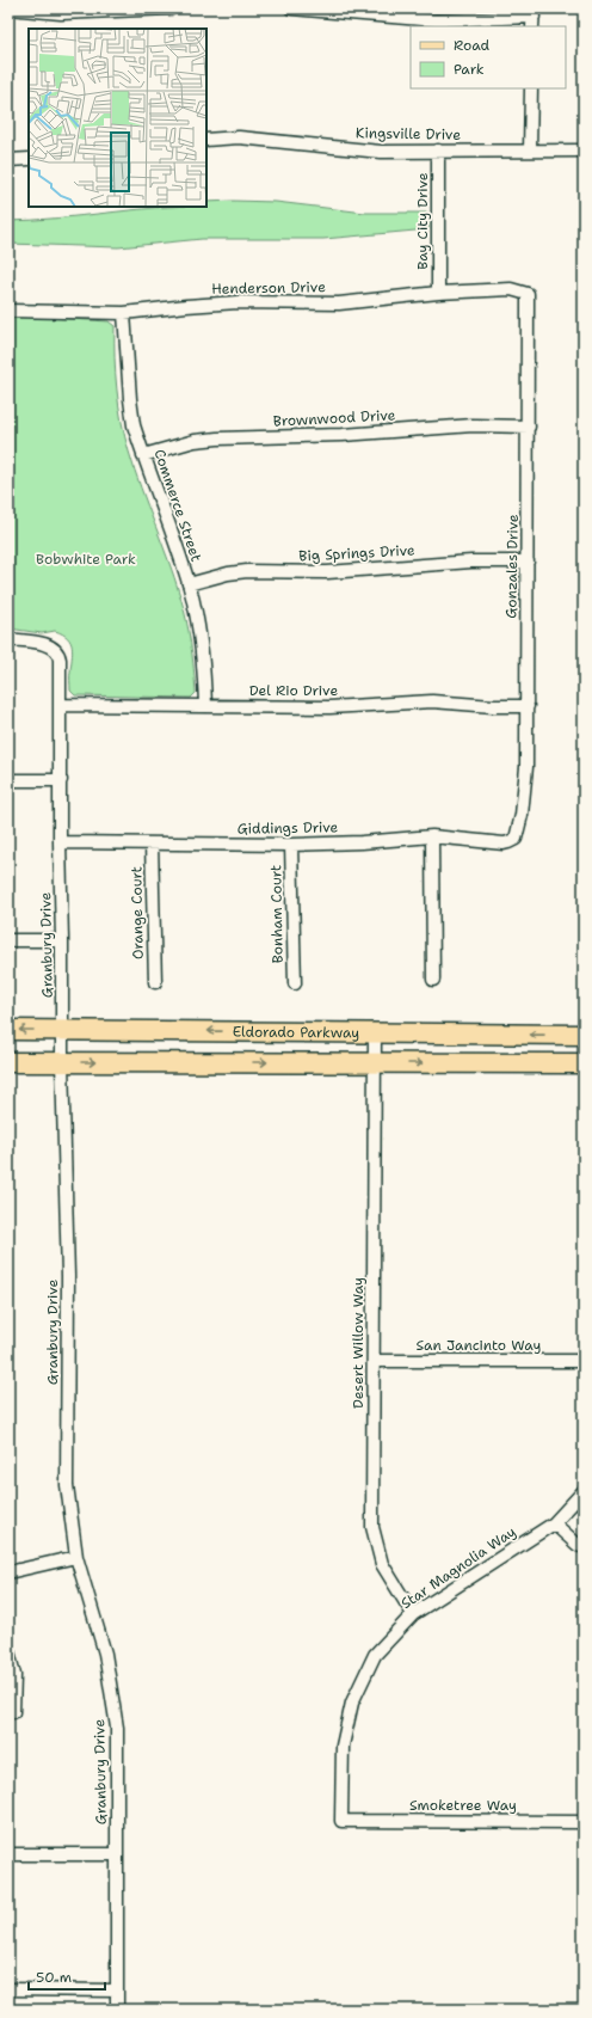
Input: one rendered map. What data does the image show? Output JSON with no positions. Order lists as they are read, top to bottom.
{
  "streets": {
    "main road": ["Eldorado Parkway"],
    "street": [
      "Kingsville Drive",
      "Bay City Drive",
      "Henderson Drive",
      "Brownwood Drive",
      "Commerce Street",
      "Big Springs Drive",
      "Gonzales Drive",
      "Del Rio Drive",
      "Giddings Drive",
      "Orange Court",
      "Bonham Court",
      "Granbury Drive",
      "Desert Willow Way",
      "San Jancinto Way",
      "Star Magnolia Way",
      "Smoketree Way"
    ]
  },
  "crossings": [
    ["Kingsville Drive", "Bay City Drive"],
    ["Bay City Drive", "Henderson Drive"],
    ["Henderson Drive", "Commerce Street"],
    ["Henderson Drive", "Gonzales Drive"],
    ["Brownwood Drive", "Commerce Street"],
    ["Brownwood Drive", "Gonzales Drive"],
    ["Commerce Street", "Big Springs Drive"],
    ["Commerce Street", "Del Rio Drive"],
    ["Big Springs Drive", "Gonzales Drive"],
    ["Gonzales Drive", "Del Rio Drive"],
    ["Gonzales Drive", "Giddings Drive"],
    ["Del Rio Drive", "Granbury Drive"],
    ["Giddings Drive", "Orange Court"],
    ["Giddings Drive", "Bonham Court"],
    ["Giddings Drive", "Granbury Drive"],
    ["Granbury Drive", "Eldorado Parkway"],
    ["Eldorado Parkway", "Desert Willow Way"],
    ["Desert Willow Way", "San Jancinto Way"],
    ["Desert Willow Way", "Star Magnolia Way"],
    ["Star Magnolia Way", "Smoketree Way"]
  ],
  "parks": ["Bobwhite Park"],
  "legend": ["Road", "Park"],
  "scale_bar": "50 m"
}
